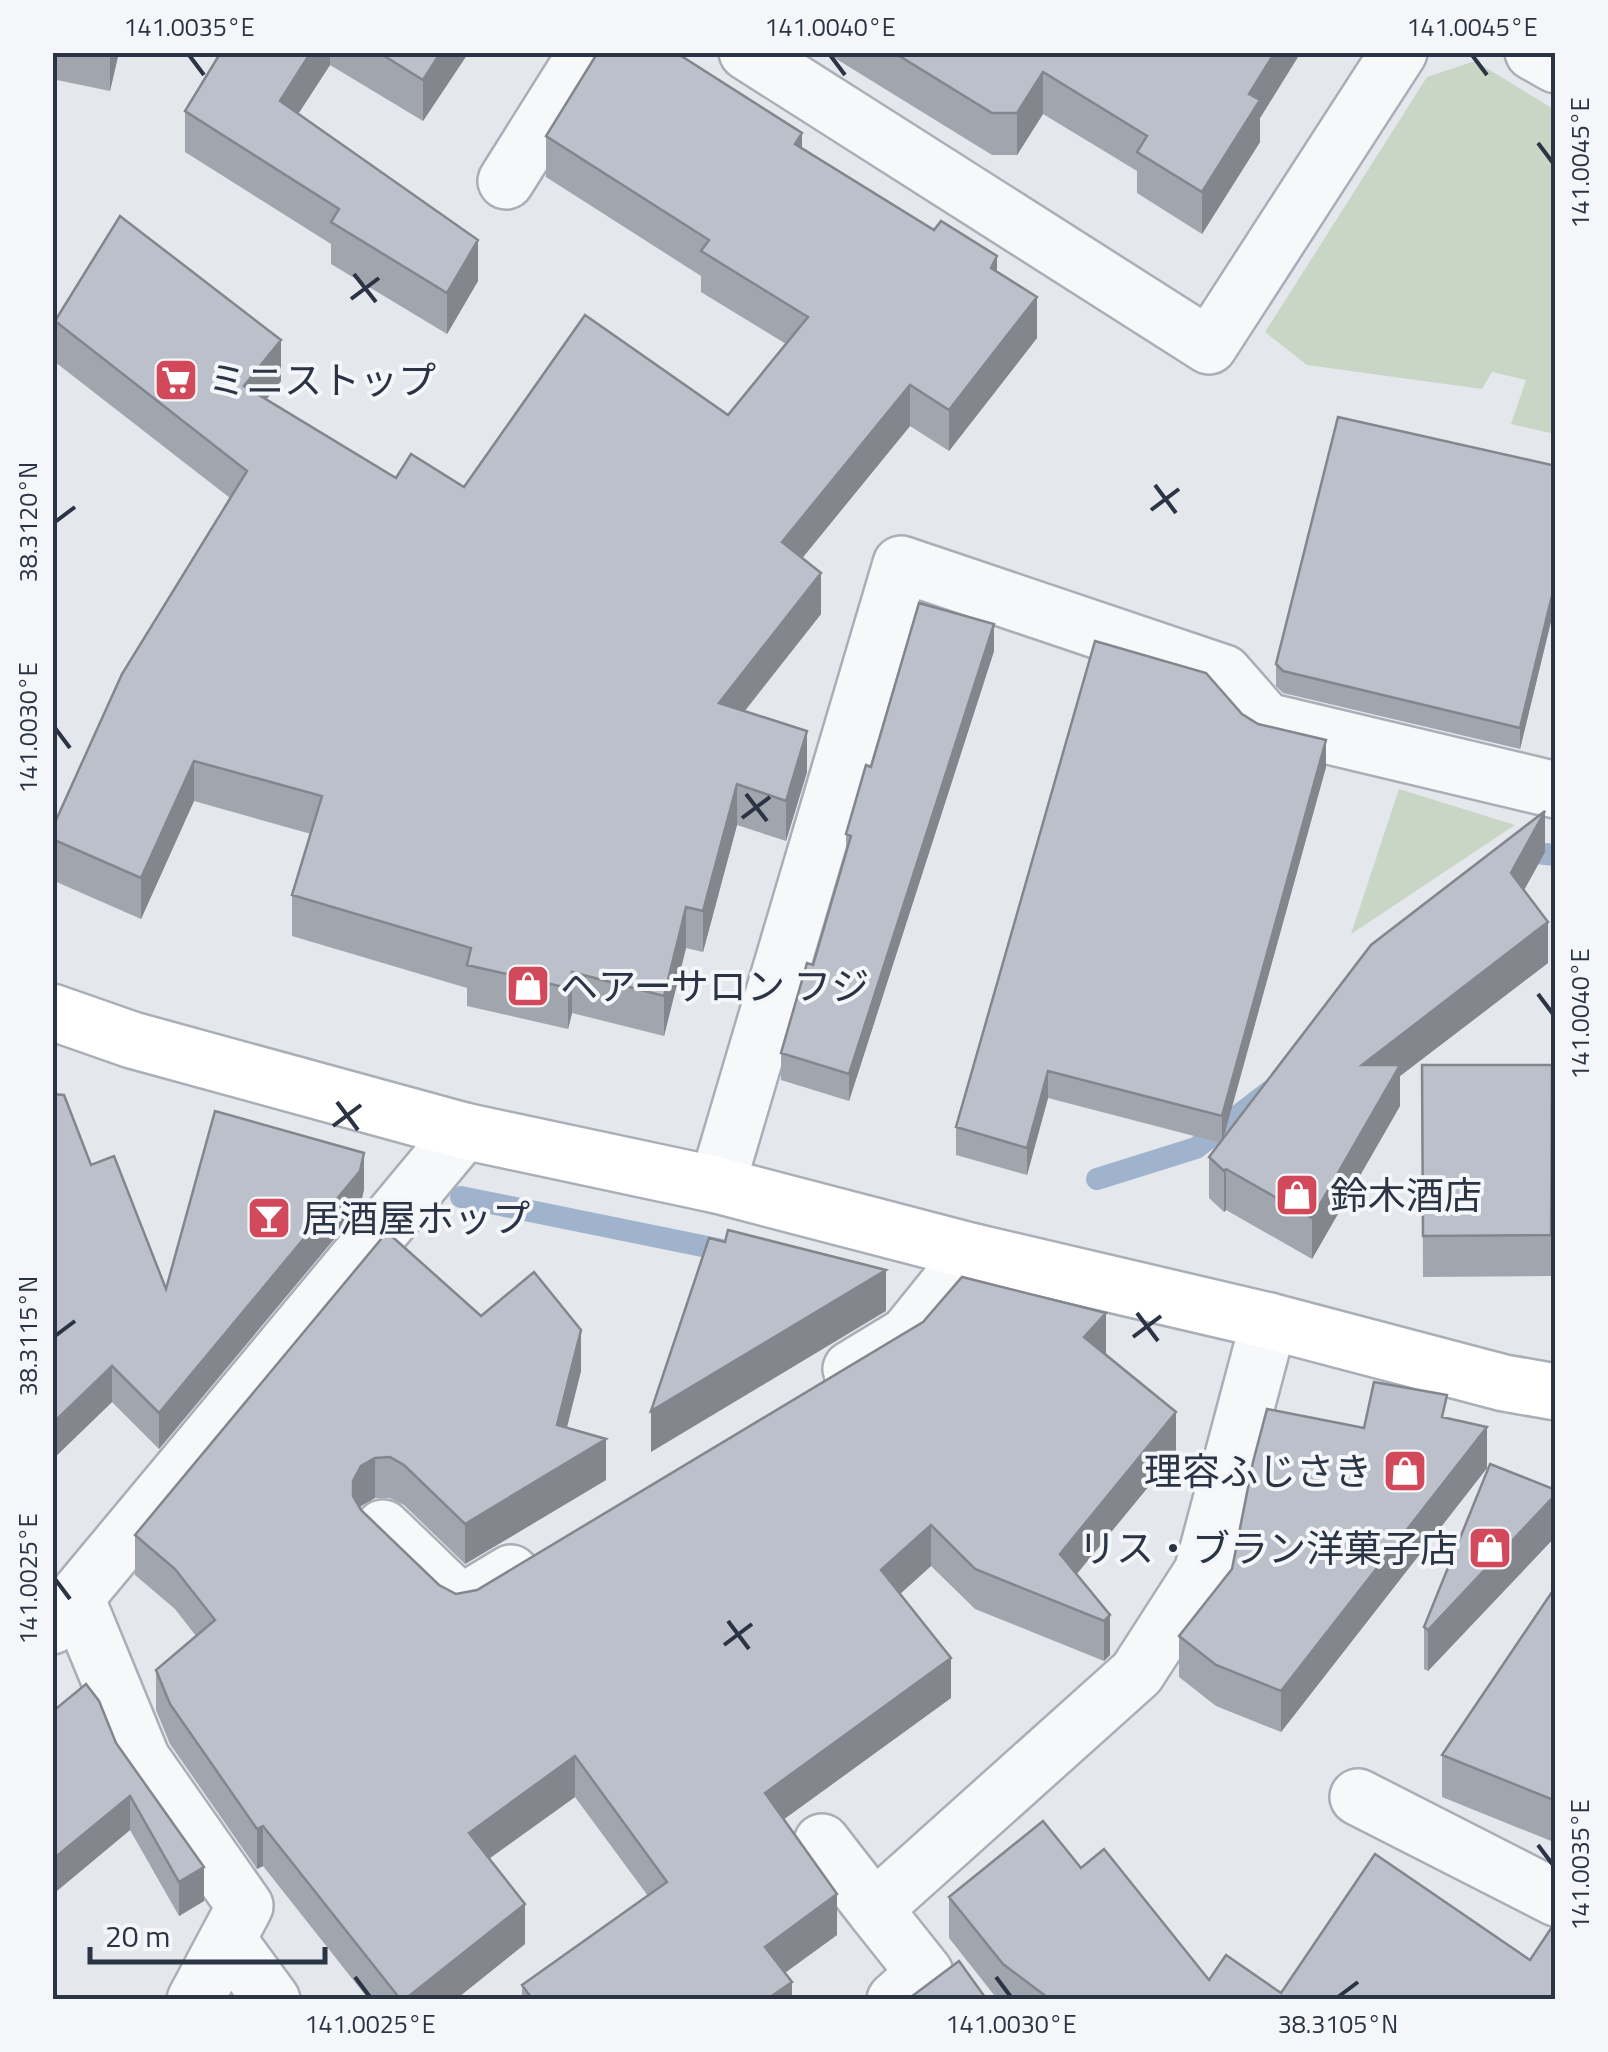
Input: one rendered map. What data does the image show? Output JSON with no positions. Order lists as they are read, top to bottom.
{
  "places": {
    "supermarket": ["ミニストップ"],
    "shop": [
      "ヘアーサロン フジ",
      "鈴木酒店",
      "理容ふじさき",
      "リス・ブラン洋菓子店"
    ],
    "bar": ["居酒屋ホップ"]
  },
  "scale_bar": "20 m",
  "coordinates": [
    "141.0035°E",
    "141.0040°E",
    "141.0045°E",
    "38.3120°N",
    "141.0030°E",
    "38.3115°N",
    "141.0025°E",
    "38.3105°N"
  ]
}
